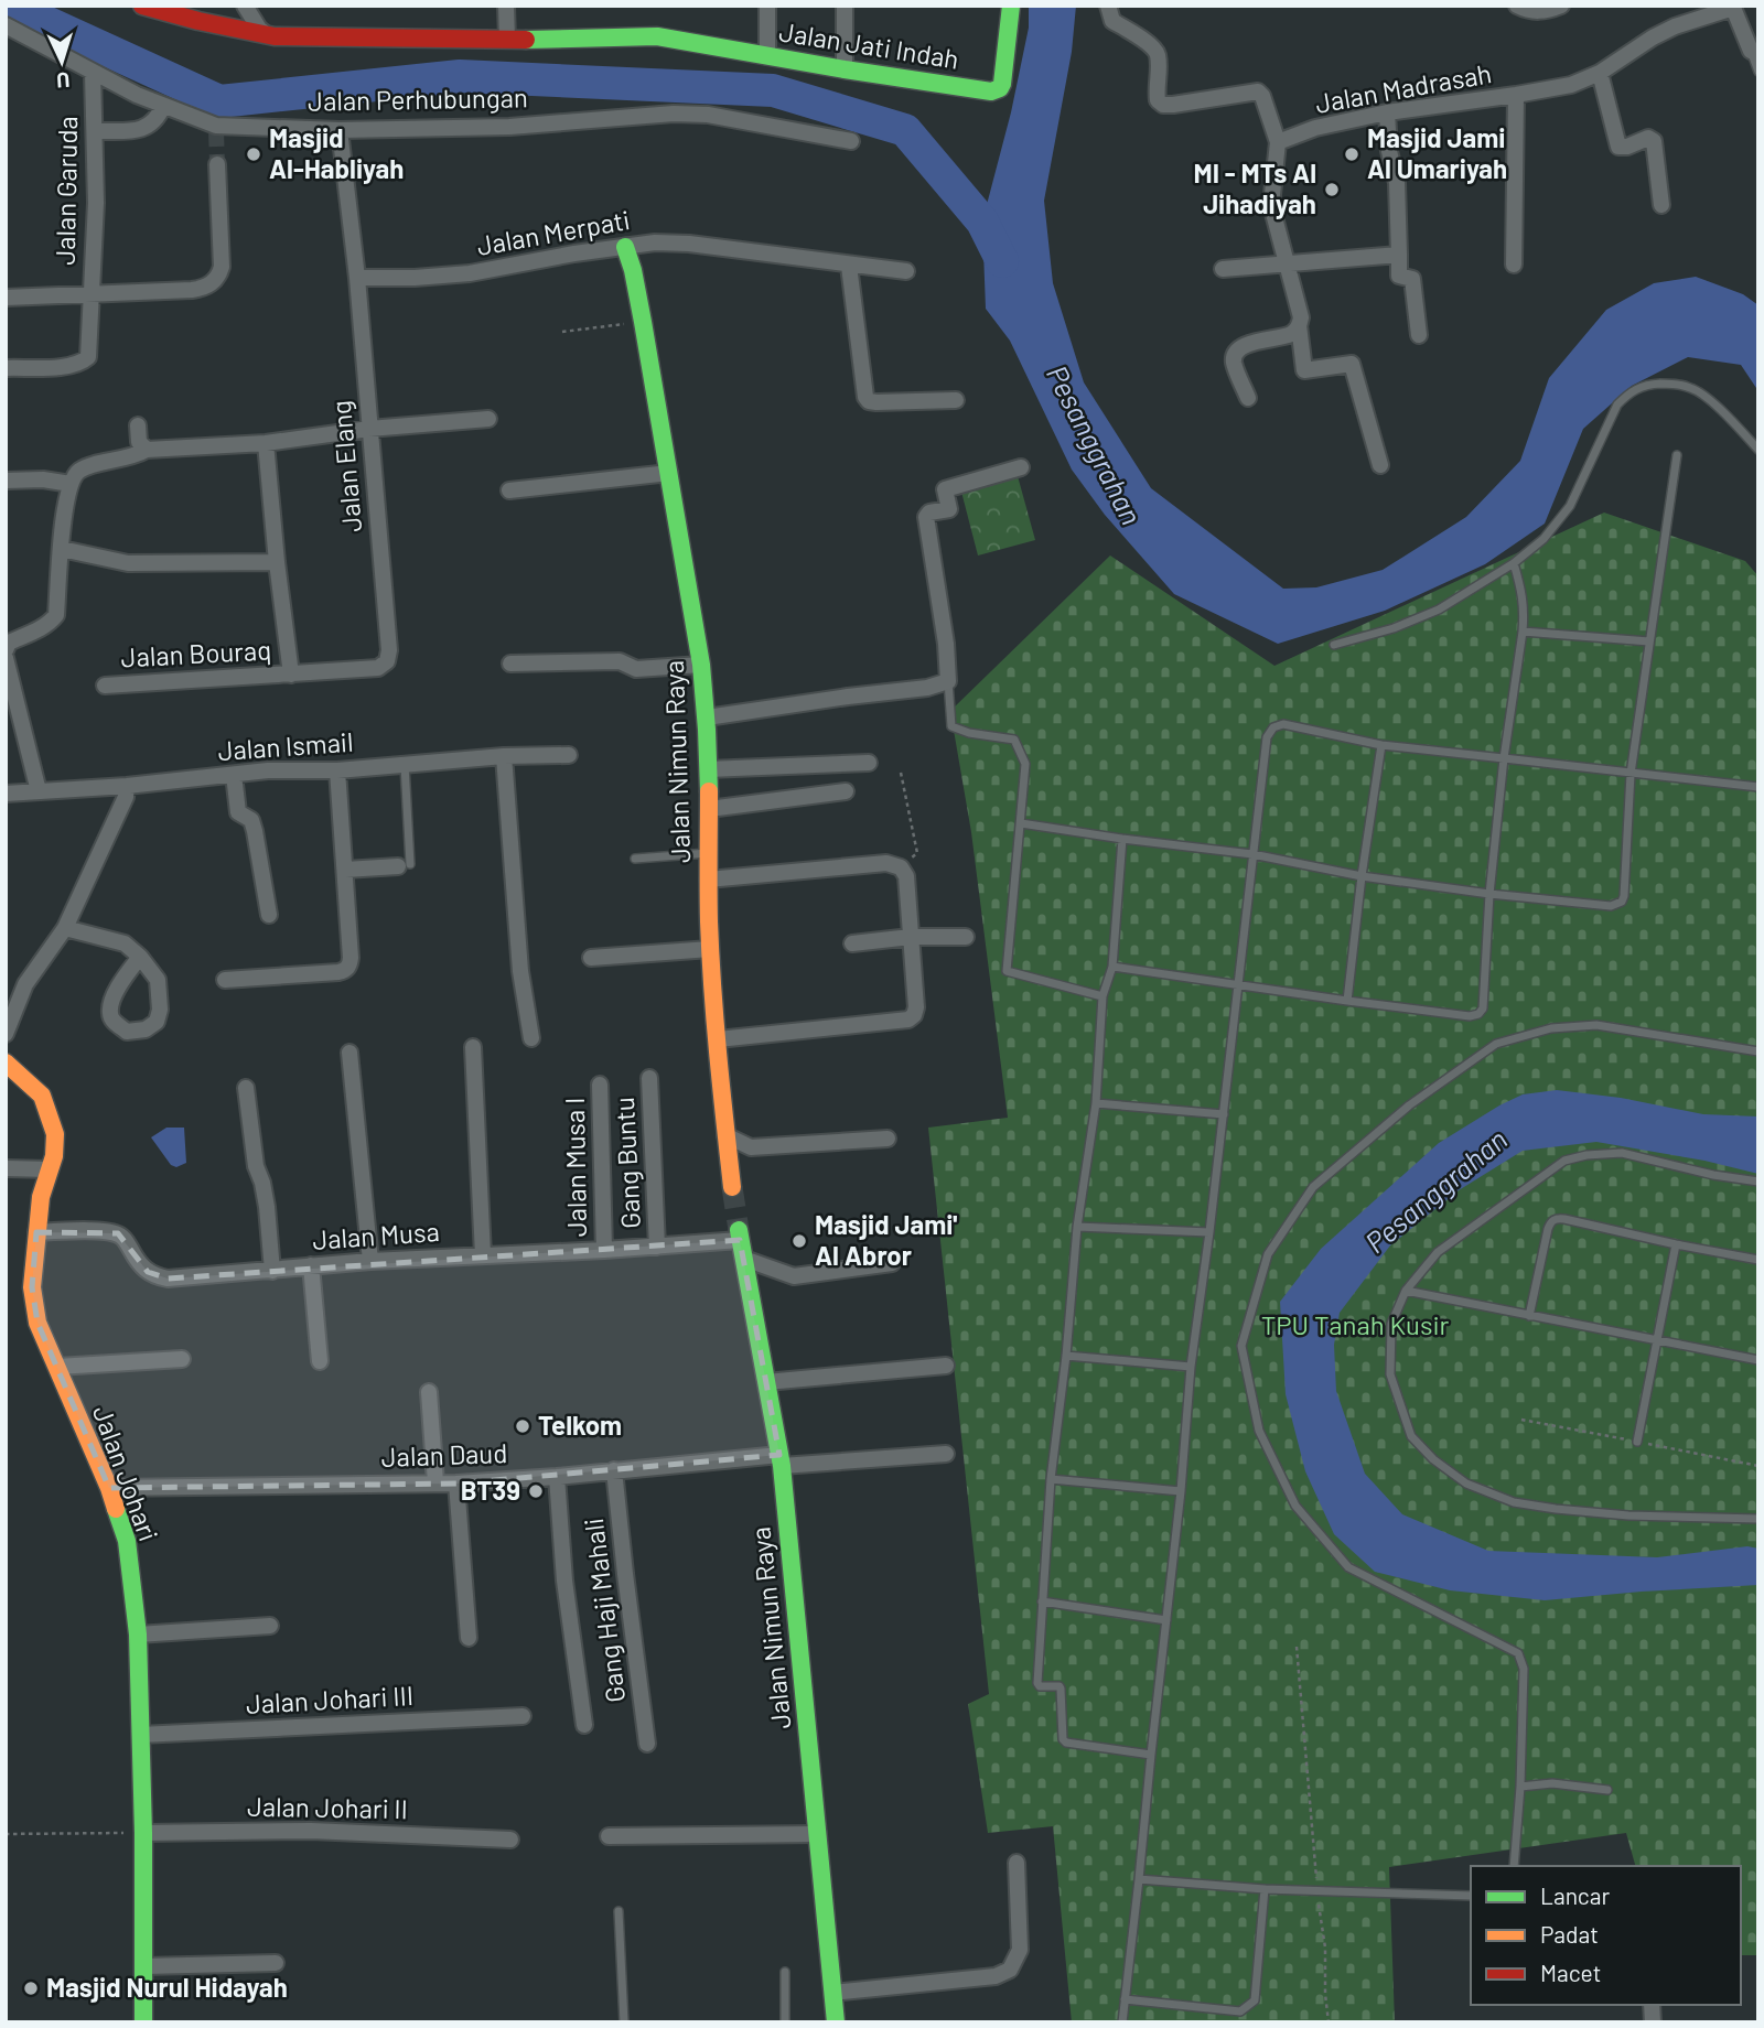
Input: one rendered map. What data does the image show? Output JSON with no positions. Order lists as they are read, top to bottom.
{
  "streets": {
    "street": [
      "Jalan Jati Indah",
      "Jalan Madrasah",
      "Jalan Perhubungan",
      "Jalan Garuda",
      "Jalan Merpati",
      "Jalan Elang",
      "Jalan Bouraq",
      "Jalan Ismail",
      "Jalan Nimun Raya",
      "Gang Buntu",
      "Jalan Musa I",
      "Jalan Musa",
      "Jalan Daud",
      "Jalan Johari",
      "Gang Haji Mahali",
      "Jalan Johari III",
      "Jalan Johari II"
    ]
  },
  "crossings": [
    ["Jalan Perhubungan", "Jalan Garuda"],
    ["Jalan Merpati", "Jalan Elang"],
    ["Jalan Merpati", "Jalan Nimun Raya"],
    ["Jalan Elang", "Jalan Bouraq"],
    ["Jalan Nimun Raya", "Jalan Musa"],
    ["Jalan Nimun Raya", "Jalan Daud"],
    ["Gang Buntu", "Jalan Musa"],
    ["Jalan Musa I", "Jalan Musa"],
    ["Jalan Musa", "Jalan Johari"],
    ["Jalan Daud", "Jalan Johari"],
    ["Jalan Daud", "Gang Haji Mahali"],
    ["Jalan Johari", "Jalan Johari III"],
    ["Jalan Johari", "Jalan Johari II"]
  ],
  "water": ["Pesanggrahan"],
  "parks": ["TPU Tanah Kusir"],
  "places": [
    "Masjid Al-Habliyah",
    "Masjid Jami Al Umariyah",
    "MI - MTs Al Jihadiyah",
    "Masjid Jami' Al Abror",
    "Telkom",
    "BT39",
    "Masjid Nurul Hidayah"
  ],
  "legend": ["Lancar", "Padat", "Macet"],
  "north": "bottom"
}
